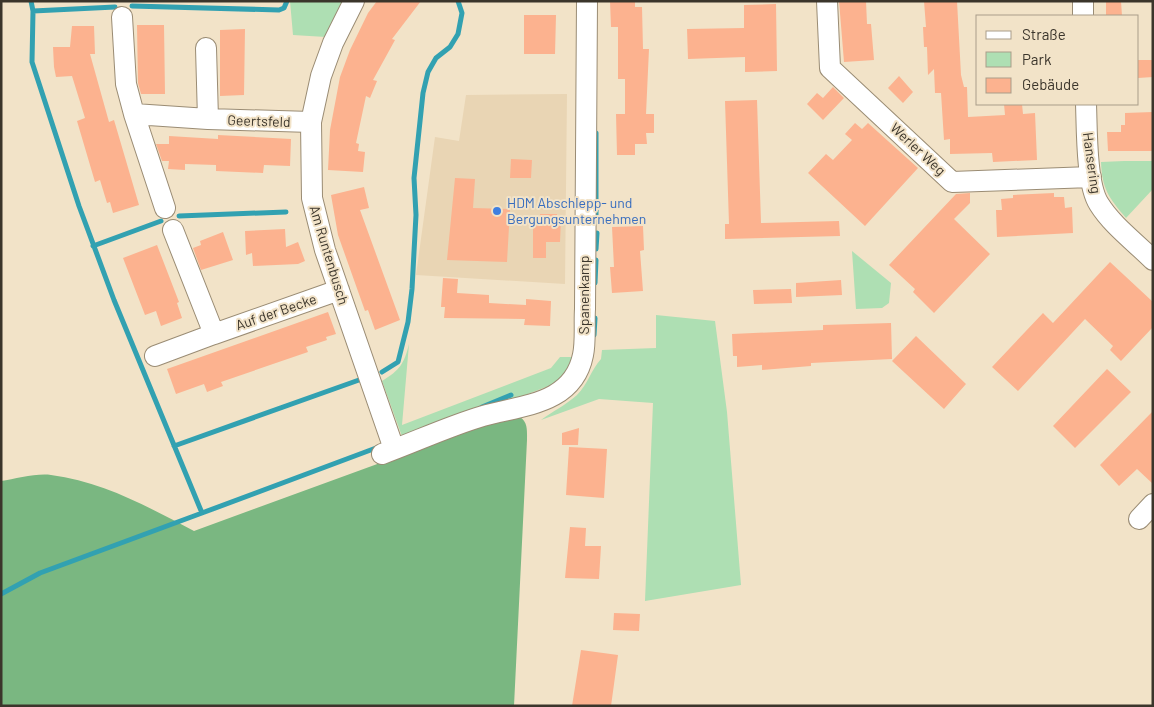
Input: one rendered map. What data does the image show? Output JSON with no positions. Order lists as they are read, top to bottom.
{
  "streets": {
    "street": [
      "Geertsfeld",
      "Werler Weg",
      "Hansering",
      "Am Runtenbusch",
      "Spanenkamp",
      "Auf der Becke"
    ]
  },
  "crossings": [
    ["Geertsfeld", "Am Runtenbusch"],
    ["Werler Weg", "Hansering"],
    ["Am Runtenbusch", "Spanenkamp"],
    ["Am Runtenbusch", "Auf der Becke"]
  ],
  "places": ["HDM Abschlepp- und Bergungsunternehmen"],
  "legend": ["Straße", "Park", "Gebäude"]
}
